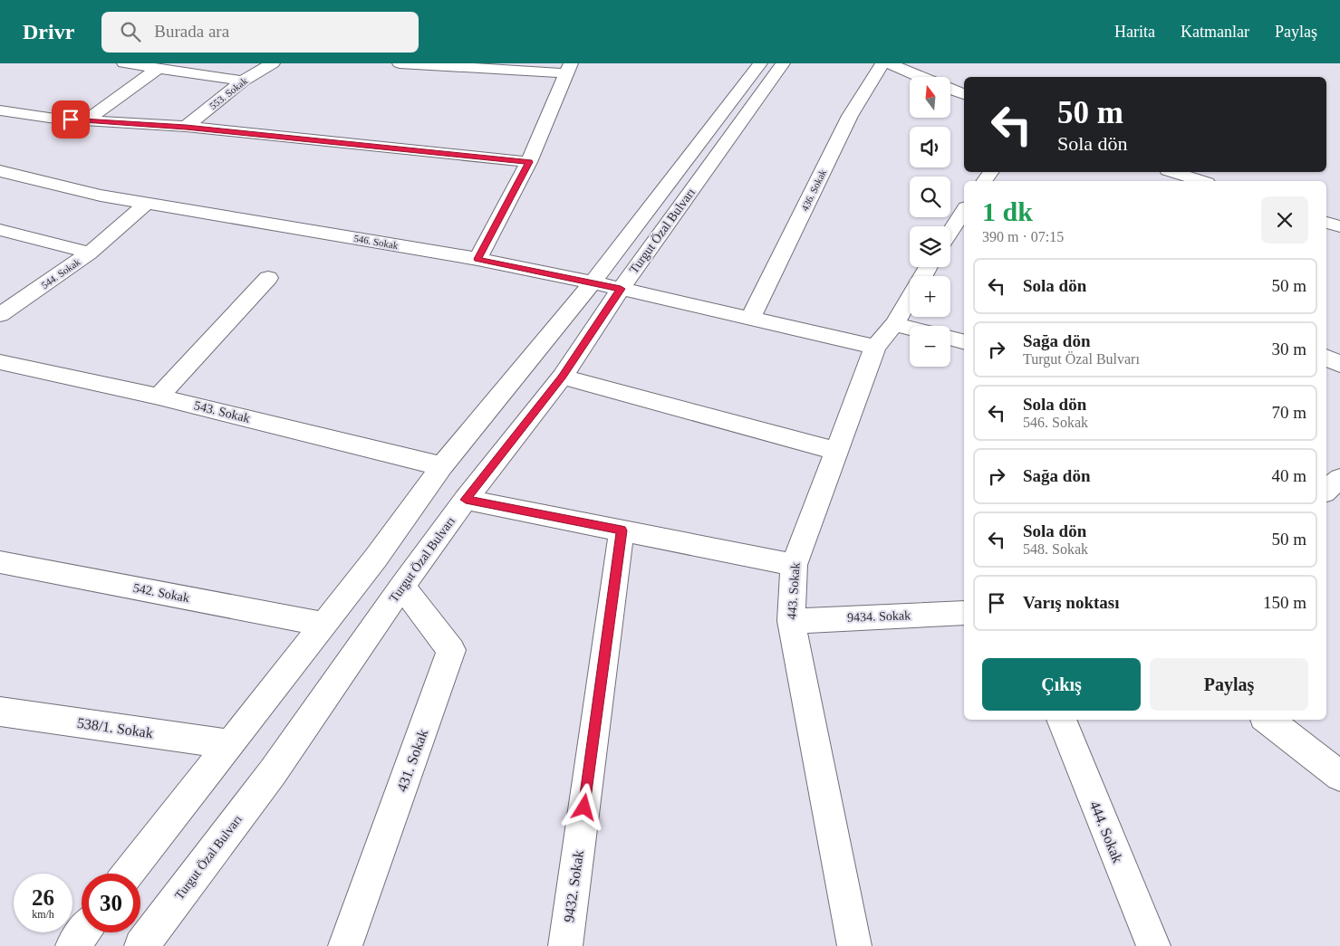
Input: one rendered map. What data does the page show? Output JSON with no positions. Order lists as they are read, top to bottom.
{
  "streets": {
    "street": [
      "553. Sokak",
      "436. Sokak",
      "Turgut Özal Bulvarı",
      "546. Sokak",
      "544. Sokak",
      "543. Sokak",
      "443. Sokak",
      "542. Sokak",
      "9434. Sokak",
      "538/1. Sokak",
      "431. Sokak",
      "444. Sokak",
      "9432. Sokak"
    ]
  },
  "crossings": [
    ["436. Sokak", "546. Sokak"],
    ["Turgut Özal Bulvarı", "546. Sokak"],
    ["Turgut Özal Bulvarı", "543. Sokak"],
    ["Turgut Özal Bulvarı", "542. Sokak"],
    ["Turgut Özal Bulvarı", "538/1. Sokak"],
    ["Turgut Özal Bulvarı", "431. Sokak"],
    ["546. Sokak", "443. Sokak"],
    ["443. Sokak", "9434. Sokak"]
  ],
  "north": "top",
  "page": {
    "header": "Drivr",
    "search": "Burada ara",
    "nav": ["Harita", "Katmanlar", "Paylaş"],
    "map_buttons": ["+", "−"],
    "turn": ["50 m", "Sola dön"],
    "heading": ["1 dk", "390 m · 07:15"],
    "list": [
      {
        "name": "Sola dön",
        "value": "50 m"
      },
      {
        "name": "Sağa dön",
        "note": "Turgut Özal Bulvarı",
        "value": "30 m"
      },
      {
        "name": "Sola dön",
        "note": "546. Sokak",
        "value": "70 m"
      },
      {
        "name": "Sağa dön",
        "value": "40 m"
      },
      {
        "name": "Sola dön",
        "note": "548. Sokak",
        "value": "50 m"
      },
      {
        "name": "Varış noktası",
        "value": "150 m"
      }
    ],
    "buttons": ["Çıkış", "Paylaş"],
    "speed": "26 km/h",
    "limit": "30"
  }
}
